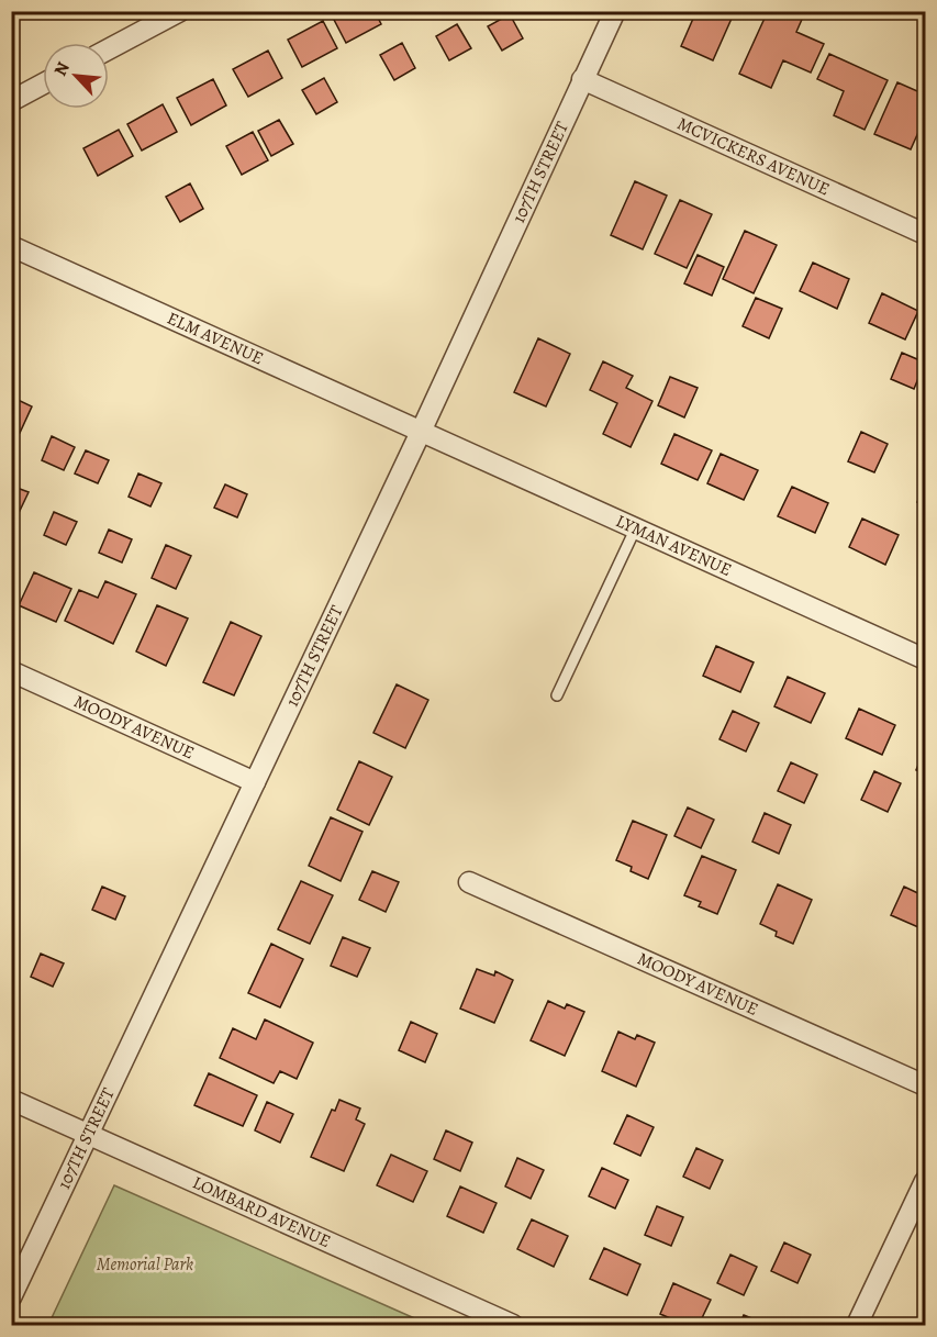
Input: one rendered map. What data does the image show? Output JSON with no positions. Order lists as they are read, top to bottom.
{
  "streets": {
    "street": [
      "MCVICKERS AVENUE",
      "107TH STREET",
      "ELM AVENUE",
      "LYMAN AVENUE",
      "MOODY AVENUE",
      "LOMBARD AVENUE"
    ]
  },
  "crossings": [
    ["MCVICKERS AVENUE", "107TH STREET"],
    ["107TH STREET", "ELM AVENUE"],
    ["107TH STREET", "LYMAN AVENUE"],
    ["107TH STREET", "MOODY AVENUE"],
    ["107TH STREET", "LOMBARD AVENUE"],
    ["ELM AVENUE", "LYMAN AVENUE"]
  ],
  "parks": ["Memorial Park"],
  "north": "top left"
}
